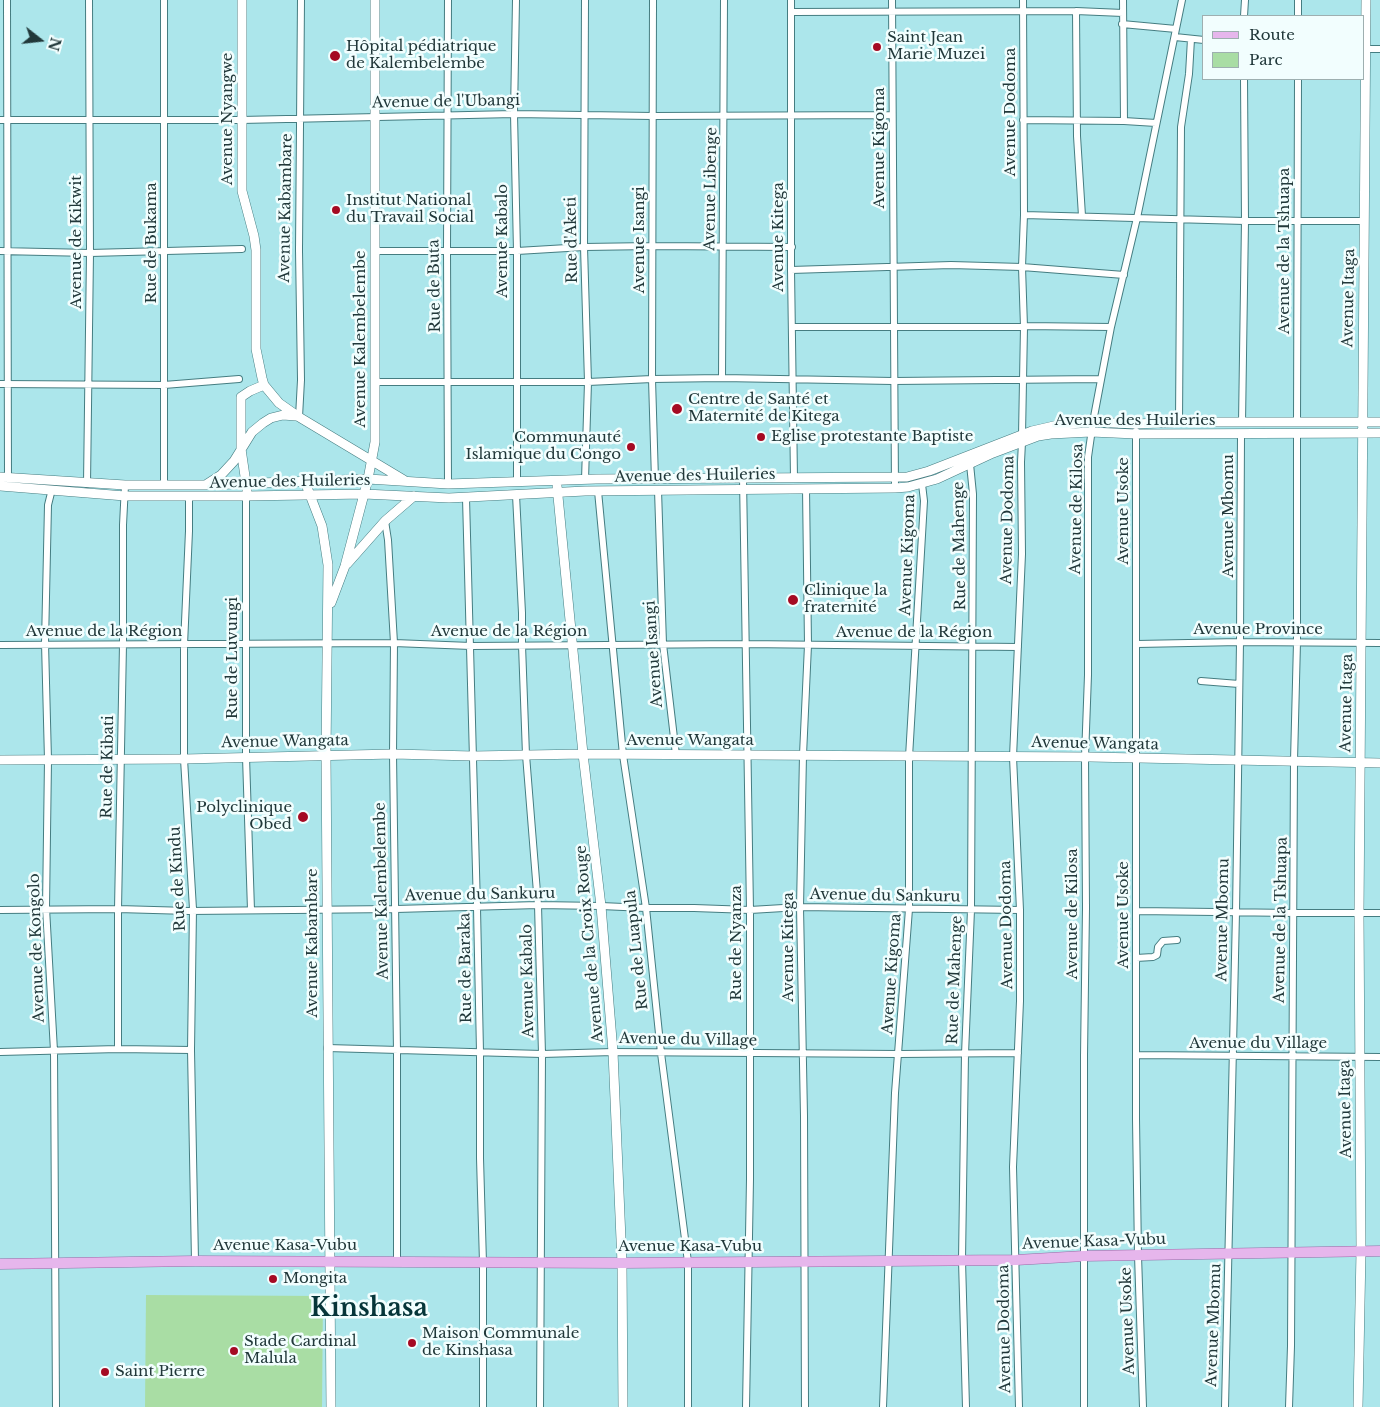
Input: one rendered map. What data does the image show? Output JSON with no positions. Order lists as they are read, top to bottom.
{
  "streets": {
    "main road": [
      "Avenue Nyangwe",
      "Avenue Kabambare",
      "Avenue Itaga",
      "Avenue Kalembelembe",
      "Avenue des Huileries",
      "Avenue Wangata",
      "Avenue de la Croix Rouge",
      "Avenue Kasa-Vubu"
    ],
    "street": [
      "Avenue de l'Ubangi",
      "Avenue Dodoma",
      "Avenue Kigoma",
      "Avenue Libenge",
      "Avenue Kitega",
      "Rue d'Aketi",
      "Avenue Isangi",
      "Avenue Kabalo",
      "Avenue de Kikwit",
      "Rue de Bukama",
      "Avenue de la Tshuapa",
      "Rue de Buta",
      "Avenue de Kilosa",
      "Avenue Usoke",
      "Avenue Mbomu",
      "Rue de Mahenge",
      "Avenue Province",
      "Avenue de la Région",
      "Rue de Luvungi",
      "Rue de Kibati",
      "Rue de Kindu",
      "Avenue du Sankuru",
      "Rue de Nyanza",
      "Avenue de Kongolo",
      "Rue de Luapula",
      "Rue de Baraka",
      "Avenue du Village"
    ]
  },
  "crossings": [
    ["Avenue de l'Ubangi", "Avenue Nyangwe"],
    ["Avenue de l'Ubangi", "Avenue Kigoma"],
    ["Avenue de l'Ubangi", "Avenue Libenge"],
    ["Avenue de l'Ubangi", "Avenue Kabambare"],
    ["Avenue de l'Ubangi", "Avenue Kitega"],
    ["Avenue de l'Ubangi", "Rue d'Aketi"],
    ["Avenue de l'Ubangi", "Avenue Isangi"],
    ["Avenue de l'Ubangi", "Avenue Kabalo"],
    ["Avenue de l'Ubangi", "Avenue de Kikwit"],
    ["Avenue de l'Ubangi", "Rue de Bukama"],
    ["Avenue de l'Ubangi", "Rue de Buta"],
    ["Avenue de l'Ubangi", "Avenue Kalembelembe"],
    ["Avenue Dodoma", "Avenue des Huileries"],
    ["Avenue Dodoma", "Avenue de la Région"],
    ["Avenue Dodoma", "Avenue Wangata"],
    ["Avenue Dodoma", "Avenue du Sankuru"],
    ["Avenue Dodoma", "Avenue du Village"],
    ["Avenue Dodoma", "Avenue Kasa-Vubu"],
    ["Avenue Nyangwe", "Avenue Kabambare"],
    ["Avenue Nyangwe", "Avenue Kalembelembe"],
    ["Avenue Nyangwe", "Avenue des Huileries"],
    ["Avenue Kigoma", "Avenue des Huileries"],
    ["Avenue Kigoma", "Avenue de la Région"],
    ["Avenue Kigoma", "Avenue Wangata"],
    ["Avenue Kigoma", "Avenue du Sankuru"],
    ["Avenue Kigoma", "Avenue du Village"],
    ["Avenue Kigoma", "Avenue Kasa-Vubu"],
    ["Avenue Kabambare", "Avenue Kalembelembe"],
    ["Avenue Kabambare", "Avenue des Huileries"],
    ["Avenue Kabambare", "Avenue de la Région"],
    ["Avenue Kabambare", "Avenue Wangata"],
    ["Avenue Kabambare", "Avenue du Sankuru"],
    ["Avenue Kabambare", "Avenue du Village"],
    ["Avenue Kabambare", "Avenue Kasa-Vubu"],
    ["Avenue Kitega", "Avenue des Huileries"],
    ["Avenue Kitega", "Avenue de la Région"],
    ["Avenue Kitega", "Avenue Wangata"],
    ["Avenue Kitega", "Avenue du Sankuru"],
    ["Avenue Kitega", "Avenue du Village"],
    ["Avenue Kitega", "Avenue Kasa-Vubu"],
    ["Rue d'Aketi", "Avenue des Huileries"],
    ["Avenue Isangi", "Avenue des Huileries"],
    ["Avenue Isangi", "Avenue de la Région"],
    ["Avenue Isangi", "Avenue Wangata"],
    ["Avenue Kabalo", "Avenue des Huileries"],
    ["Avenue Kabalo", "Avenue de la Région"],
    ["Avenue Kabalo", "Avenue Wangata"],
    ["Avenue Kabalo", "Avenue du Sankuru"],
    ["Avenue Kabalo", "Avenue du Village"],
    ["Avenue Kabalo", "Avenue Kasa-Vubu"],
    ["Avenue de Kikwit", "Avenue des Huileries"],
    ["Rue de Bukama", "Avenue des Huileries"],
    ["Avenue de la Tshuapa", "Avenue des Huileries"],
    ["Avenue de la Tshuapa", "Avenue Province"],
    ["Avenue de la Tshuapa", "Avenue Wangata"],
    ["Avenue de la Tshuapa", "Avenue du Village"],
    ["Avenue de la Tshuapa", "Avenue Kasa-Vubu"],
    ["Rue de Buta", "Avenue des Huileries"],
    ["Avenue Itaga", "Avenue des Huileries"],
    ["Avenue Itaga", "Avenue Province"],
    ["Avenue Itaga", "Avenue Wangata"],
    ["Avenue Itaga", "Avenue du Village"],
    ["Avenue Itaga", "Avenue Kasa-Vubu"],
    ["Avenue Kalembelembe", "Avenue des Huileries"],
    ["Avenue Kalembelembe", "Avenue de la Région"],
    ["Avenue Kalembelembe", "Avenue Wangata"],
    ["Avenue Kalembelembe", "Avenue du Sankuru"],
    ["Avenue Kalembelembe", "Avenue du Village"],
    ["Avenue Kalembelembe", "Avenue Kasa-Vubu"],
    ["Avenue des Huileries", "Avenue de Kilosa"],
    ["Avenue des Huileries", "Avenue Usoke"],
    ["Avenue des Huileries", "Avenue Mbomu"],
    ["Avenue des Huileries", "Rue de Mahenge"],
    ["Avenue des Huileries", "Rue de Luvungi"],
    ["Avenue des Huileries", "Rue de Kibati"],
    ["Avenue des Huileries", "Rue de Kindu"],
    ["Avenue des Huileries", "Rue de Nyanza"],
    ["Avenue des Huileries", "Avenue de la Croix Rouge"],
    ["Avenue des Huileries", "Avenue de Kongolo"],
    ["Avenue des Huileries", "Rue de Luapula"],
    ["Avenue des Huileries", "Rue de Baraka"],
    ["Avenue de Kilosa", "Avenue Wangata"],
    ["Avenue de Kilosa", "Avenue Kasa-Vubu"],
    ["Avenue Usoke", "Avenue Province"],
    ["Avenue Usoke", "Avenue Wangata"],
    ["Avenue Usoke", "Avenue du Village"],
    ["Avenue Usoke", "Avenue Kasa-Vubu"],
    ["Avenue Mbomu", "Avenue Province"],
    ["Avenue Mbomu", "Avenue Wangata"],
    ["Avenue Mbomu", "Avenue du Village"],
    ["Avenue Mbomu", "Avenue Kasa-Vubu"],
    ["Rue de Mahenge", "Avenue de la Région"],
    ["Rue de Mahenge", "Avenue Wangata"],
    ["Rue de Mahenge", "Avenue du Sankuru"],
    ["Rue de Mahenge", "Avenue du Village"],
    ["Rue de Mahenge", "Avenue Kasa-Vubu"],
    ["Avenue de la Région", "Rue de Luvungi"],
    ["Avenue de la Région", "Rue de Kibati"],
    ["Avenue de la Région", "Rue de Kindu"],
    ["Avenue de la Région", "Rue de Nyanza"],
    ["Avenue de la Région", "Avenue de la Croix Rouge"],
    ["Avenue de la Région", "Avenue de Kongolo"],
    ["Avenue de la Région", "Rue de Luapula"],
    ["Avenue de la Région", "Rue de Baraka"],
    ["Rue de Luvungi", "Avenue Wangata"],
    ["Rue de Luvungi", "Avenue du Sankuru"],
    ["Avenue Wangata", "Rue de Kibati"],
    ["Avenue Wangata", "Rue de Kindu"],
    ["Avenue Wangata", "Rue de Nyanza"],
    ["Avenue Wangata", "Avenue de la Croix Rouge"],
    ["Avenue Wangata", "Avenue de Kongolo"],
    ["Avenue Wangata", "Rue de Luapula"],
    ["Avenue Wangata", "Rue de Baraka"],
    ["Rue de Kibati", "Avenue du Sankuru"],
    ["Rue de Kindu", "Avenue du Sankuru"],
    ["Rue de Kindu", "Avenue Kasa-Vubu"],
    ["Avenue du Sankuru", "Rue de Nyanza"],
    ["Avenue du Sankuru", "Avenue de la Croix Rouge"],
    ["Avenue du Sankuru", "Avenue de Kongolo"],
    ["Avenue du Sankuru", "Rue de Luapula"],
    ["Avenue du Sankuru", "Rue de Baraka"],
    ["Rue de Nyanza", "Avenue du Village"],
    ["Rue de Nyanza", "Avenue Kasa-Vubu"],
    ["Avenue de la Croix Rouge", "Avenue du Village"],
    ["Avenue de la Croix Rouge", "Avenue Kasa-Vubu"],
    ["Avenue de Kongolo", "Avenue Kasa-Vubu"],
    ["Rue de Luapula", "Avenue du Village"],
    ["Rue de Luapula", "Avenue Kasa-Vubu"],
    ["Rue de Baraka", "Avenue du Village"],
    ["Rue de Baraka", "Avenue Kasa-Vubu"]
  ],
  "districts": ["Kinshasa"],
  "places": [
    "Saint Jean Marie Muzei",
    "Hôpital pédiatrique de Kalembelembe",
    "Institut National du Travail Social",
    "Centre de Santé et Maternité de Kitega",
    "Eglise protestante Baptiste",
    "Communauté Islamique du Congo",
    "Clinique la fraternité",
    "Polyclinique Obed",
    "Mongita",
    "Maison Communale de Kinshasa",
    "Stade Cardinal Malula",
    "Saint Pierre"
  ],
  "legend": ["Route", "Parc"],
  "north": "right"
}
